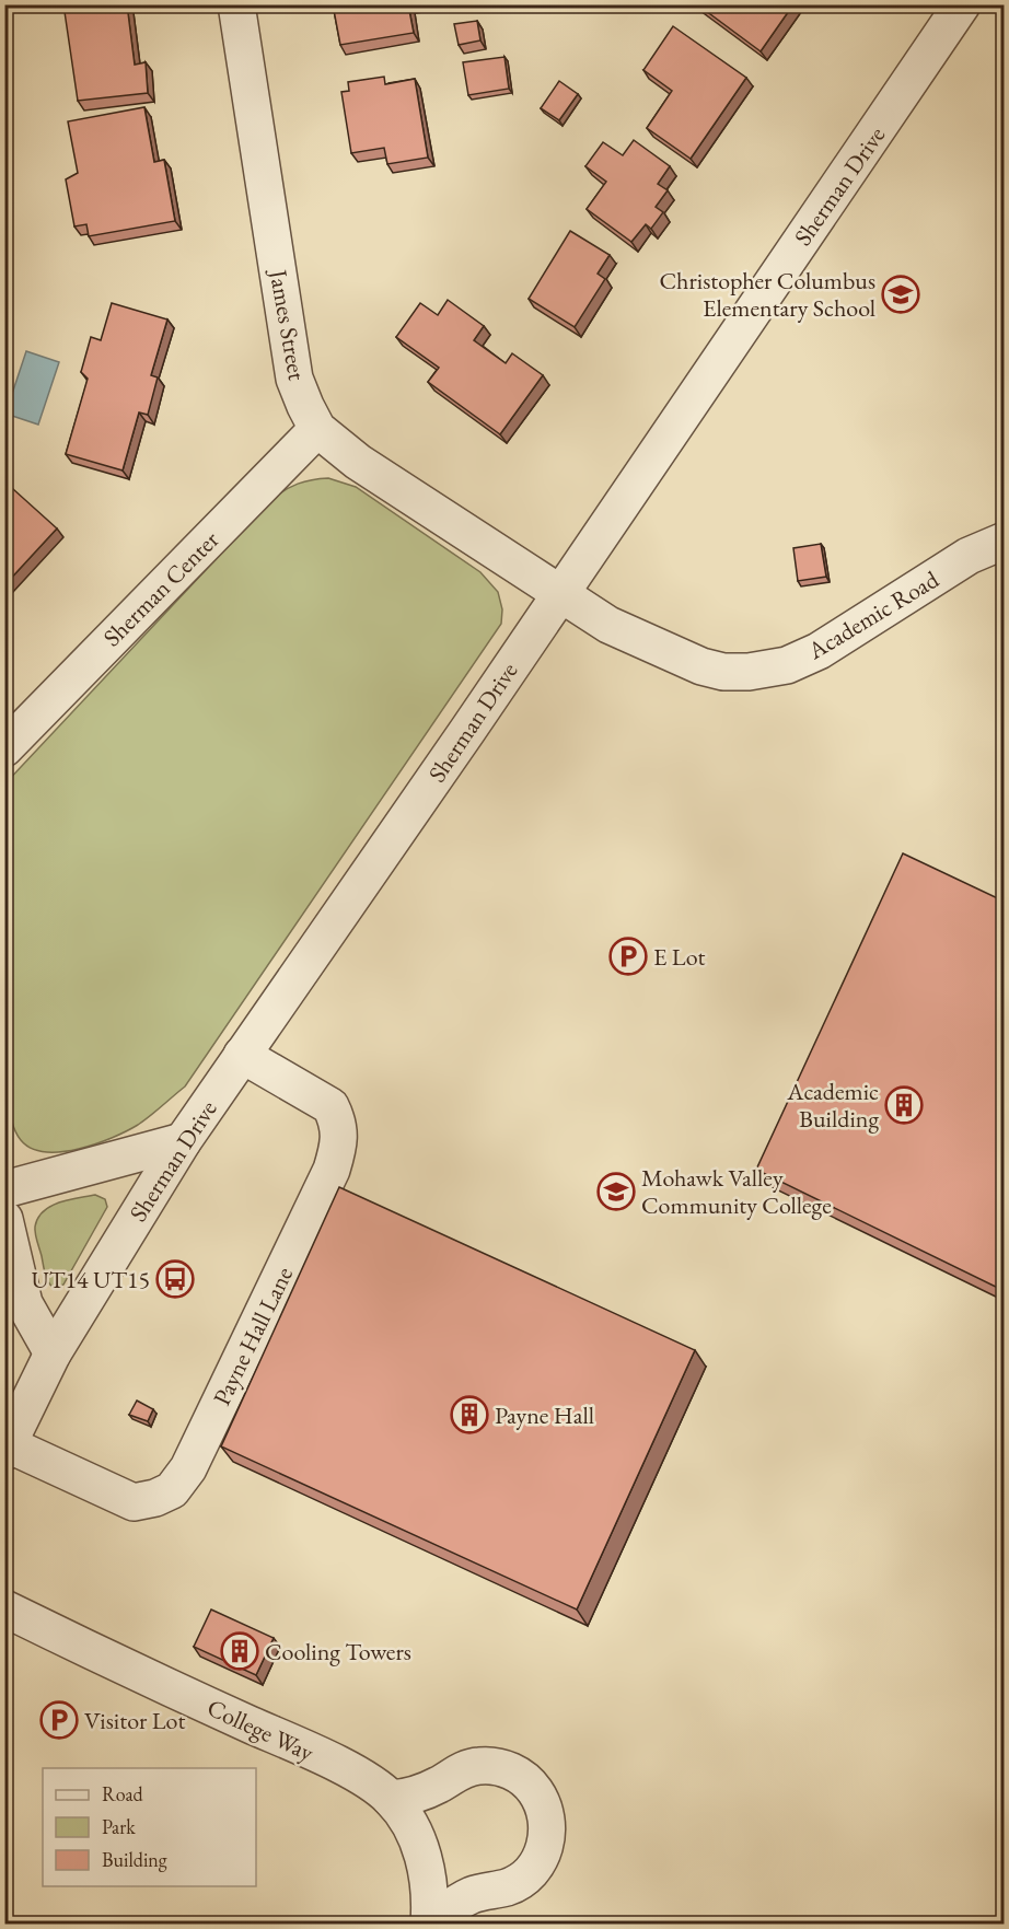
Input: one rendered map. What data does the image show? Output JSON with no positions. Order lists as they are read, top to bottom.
{
  "streets": {
    "street": [
      "Sherman Drive",
      "James Street",
      "Sherman Center",
      "Academic Road",
      "Payne Hall Lane",
      "College Way"
    ]
  },
  "crossings": [
    ["Sherman Drive", "James Street"],
    ["Sherman Drive", "Academic Road"],
    ["Sherman Drive", "Payne Hall Lane"],
    ["James Street", "Sherman Center"],
    ["James Street", "Academic Road"]
  ],
  "places": {
    "school or university": ["Christopher Columbus Elementary School", "Mohawk Valley Community College"],
    "parking": ["E Lot", "Visitor Lot"],
    "building": ["Academic Building", "Payne Hall", "Cooling Towers"],
    "bus stop": ["UT14 UT15"]
  },
  "legend": ["Road", "Park", "Building"]
}
